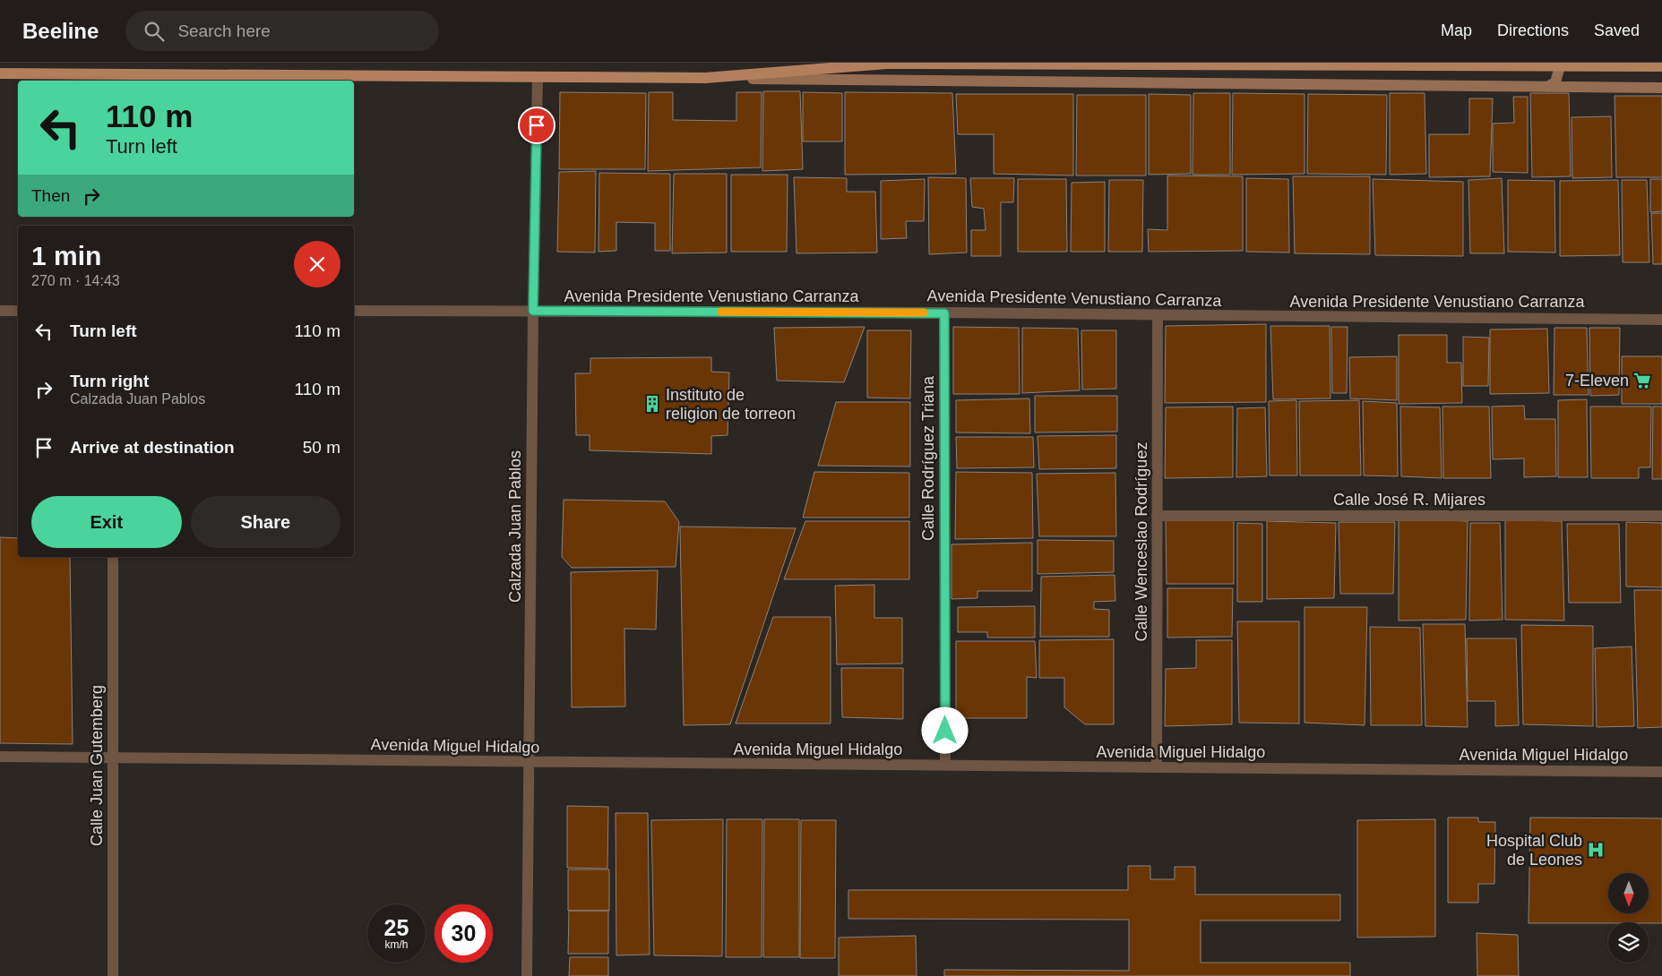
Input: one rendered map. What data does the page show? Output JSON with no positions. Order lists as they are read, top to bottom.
{
  "streets": {
    "street": [
      "Avenida Presidente Venustiano Carranza",
      "Calle Rodríguez Triana",
      "Calle José R. Mijares",
      "Calzada Juan Pablos",
      "Calle Wenceslao Rodríguez",
      "Avenida Miguel Hidalgo",
      "Calle Juan Gutemberg"
    ]
  },
  "crossings": [
    ["Avenida Presidente Venustiano Carranza", "Calle Rodríguez Triana"],
    ["Avenida Presidente Venustiano Carranza", "Calzada Juan Pablos"],
    ["Avenida Presidente Venustiano Carranza", "Calle Wenceslao Rodríguez"],
    ["Calle Rodríguez Triana", "Avenida Miguel Hidalgo"],
    ["Calle José R. Mijares", "Calle Wenceslao Rodríguez"],
    ["Calzada Juan Pablos", "Avenida Miguel Hidalgo"],
    ["Calle Wenceslao Rodríguez", "Avenida Miguel Hidalgo"],
    ["Avenida Miguel Hidalgo", "Calle Juan Gutemberg"]
  ],
  "places": {
    "supermarket": ["7-Eleven"],
    "building": ["Instituto de religion de torreon"],
    "hospital": ["Hospital Club de Leones"]
  },
  "north": "bottom",
  "page": {
    "header": "Beeline",
    "search": "Search here",
    "nav": ["Map", "Directions", "Saved"],
    "turn": ["110 m", "Turn left"],
    "then": "Then",
    "heading": ["1 min", "270 m · 14:43"],
    "list": [
      {
        "name": "Turn left",
        "value": "110 m"
      },
      {
        "name": "Turn right",
        "note": "Calzada Juan Pablos",
        "value": "110 m"
      },
      {
        "name": "Arrive at destination",
        "value": "50 m"
      }
    ],
    "buttons": ["Exit", "Share"],
    "speed": "25 km/h",
    "limit": "30"
  }
}
